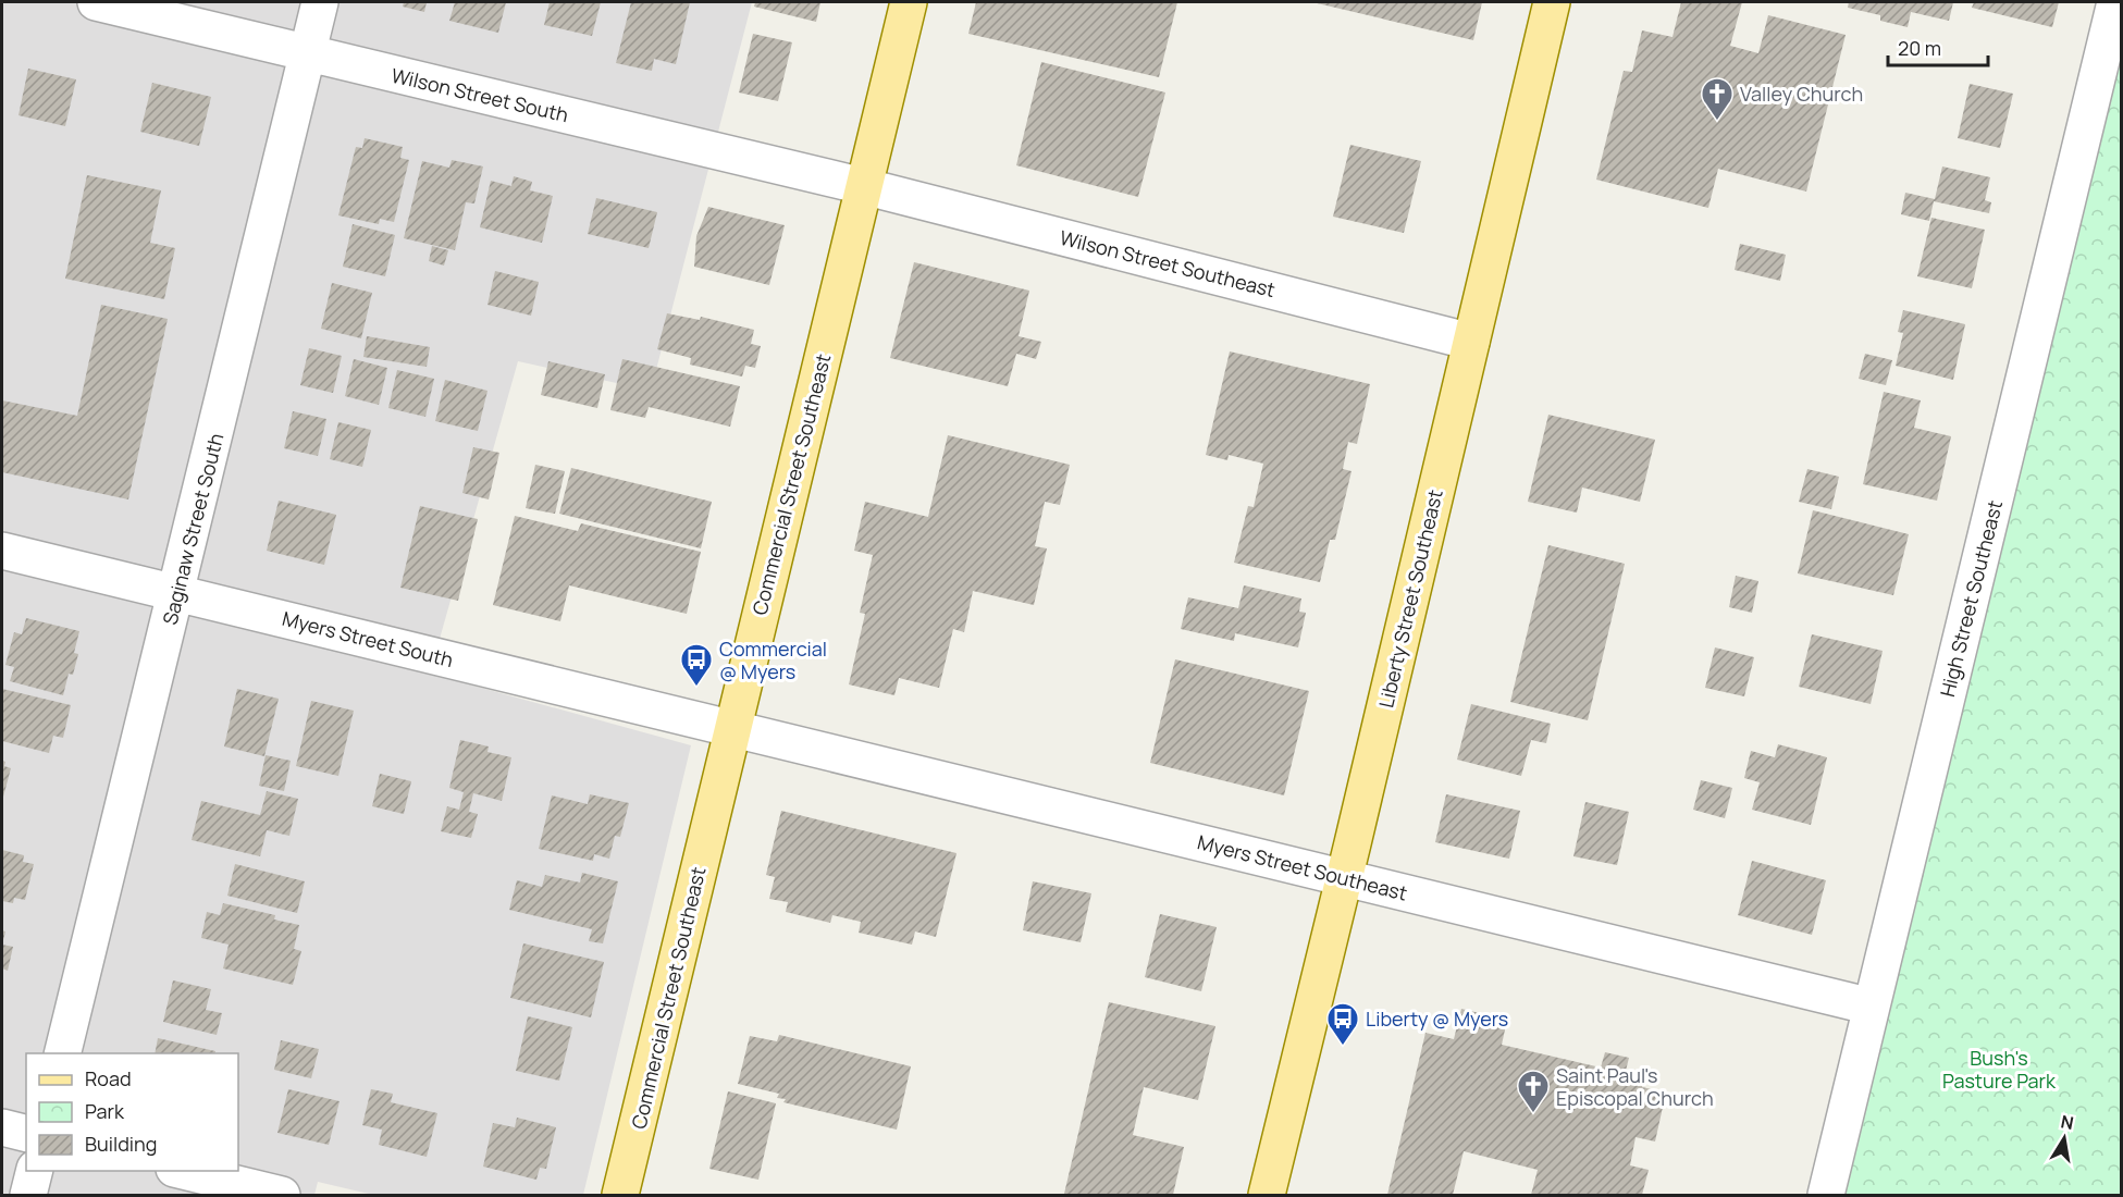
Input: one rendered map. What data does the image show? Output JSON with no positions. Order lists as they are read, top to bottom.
{
  "streets": {
    "main road": ["Commercial Street Southeast", "Liberty Street Southeast"],
    "street": [
      "Wilson Street South",
      "Wilson Street Southeast",
      "Saginaw Street South",
      "High Street Southeast",
      "Myers Street South",
      "Myers Street Southeast"
    ]
  },
  "crossings": [
    ["Wilson Street South", "Wilson Street Southeast"],
    ["Wilson Street South", "Commercial Street Southeast"],
    ["Wilson Street South", "Saginaw Street South"],
    ["Wilson Street Southeast", "Commercial Street Southeast"],
    ["Wilson Street Southeast", "Liberty Street Southeast"],
    ["Commercial Street Southeast", "Myers Street South"],
    ["Commercial Street Southeast", "Myers Street Southeast"],
    ["Saginaw Street South", "Myers Street South"],
    ["Liberty Street Southeast", "Myers Street Southeast"],
    ["High Street Southeast", "Myers Street Southeast"],
    ["Myers Street South", "Myers Street Southeast"]
  ],
  "parks": ["Bush's Pasture Park"],
  "places": {
    "church": ["Valley Church", "Saint Paul's Episcopal Church"],
    "bus stop": ["Commercial @ Myers", "Liberty @ Myers"]
  },
  "legend": ["Road", "Park", "Building"],
  "scale_bar": "20 m",
  "north": "top"
}
